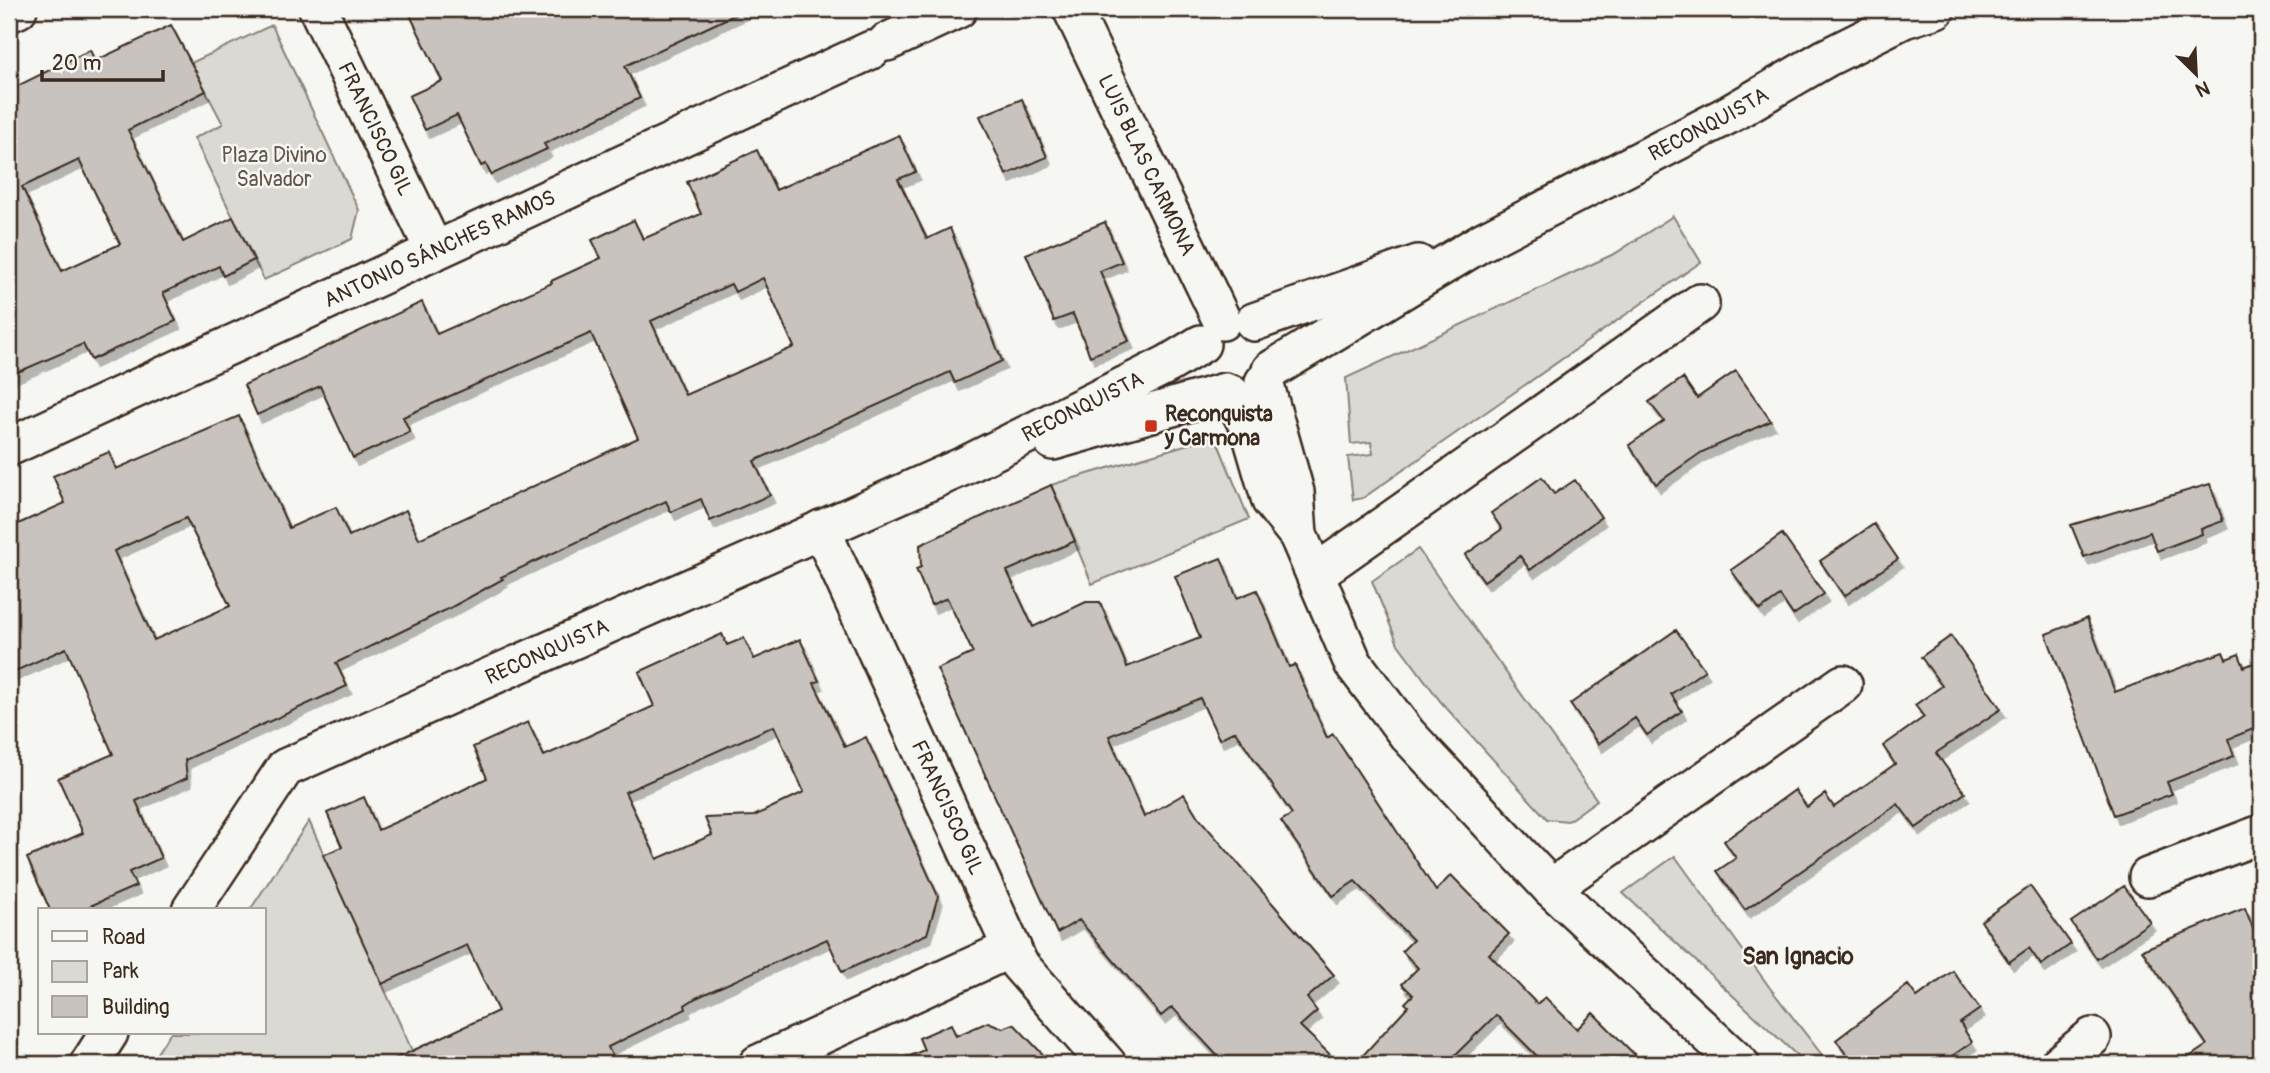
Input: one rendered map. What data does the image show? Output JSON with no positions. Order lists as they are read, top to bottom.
{
  "streets": {
    "street": [
      "RECONQUISTA",
      "FRANCISCO GIL",
      "LUIS BLAS CARMONA",
      "ANTONIO SÁNCHES RAMOS"
    ]
  },
  "crossings": [
    ["RECONQUISTA", "FRANCISCO GIL"],
    ["RECONQUISTA", "LUIS BLAS CARMONA"],
    ["FRANCISCO GIL", "ANTONIO SÁNCHES RAMOS"]
  ],
  "districts": ["San Ignacio"],
  "parks": ["Plaza Divino Salvador"],
  "places": {
    "transit": ["Reconquista y Carmona"]
  },
  "legend": ["Road", "Park", "Building"],
  "scale_bar": "20 m",
  "north": "bottom right"
}
